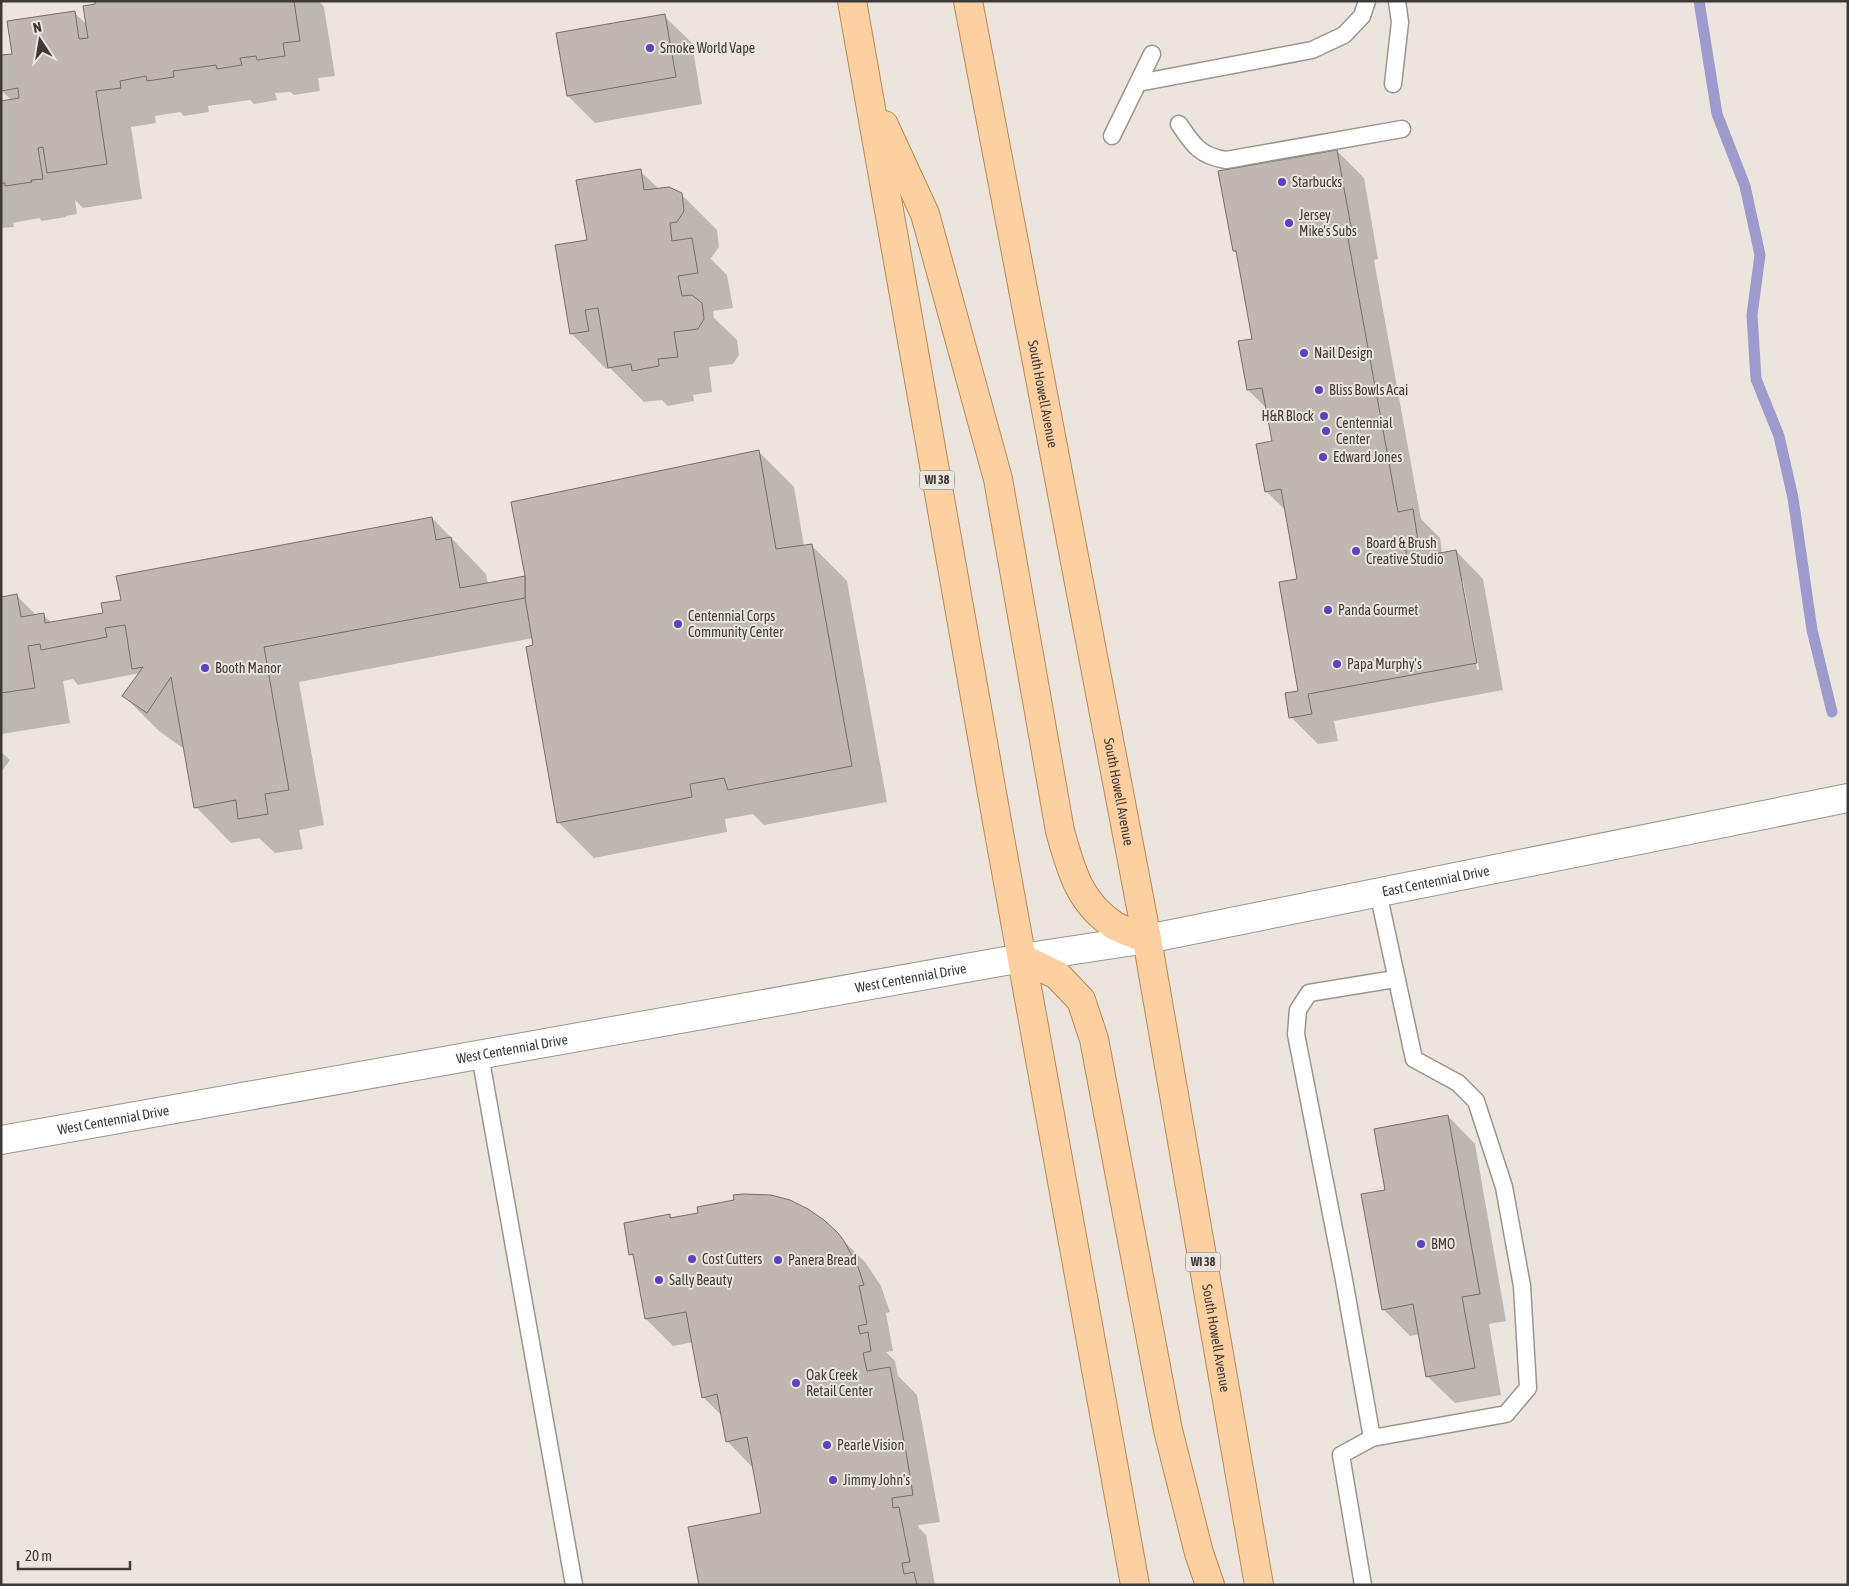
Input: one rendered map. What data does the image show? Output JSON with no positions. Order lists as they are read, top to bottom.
{
  "streets": {
    "main road": ["South Howell Avenue", "WI 38"],
    "street": ["East Centennial Drive", "West Centennial Drive"]
  },
  "crossings": [
    ["South Howell Avenue", "East Centennial Drive"],
    ["WI 38", "East Centennial Drive"],
    ["WI 38", "West Centennial Drive"],
    ["East Centennial Drive", "West Centennial Drive"]
  ],
  "places": [
    "Smoke World Vape",
    "Starbucks",
    "Jersey Mike's Subs",
    "Nail Design",
    "Bliss Bowls Acai",
    "H&R Block",
    "Centennial Center",
    "Edward Jones",
    "Board & Brush Creative Studio",
    "Panda Gourmet",
    "Centennial Corps Community Center",
    "Papa Murphy's",
    "Booth Manor",
    "BMO",
    "Cost Cutters",
    "Panera Bread",
    "Sally Beauty",
    "Oak Creek Retail Center",
    "Pearle Vision",
    "Jimmy John's"
  ],
  "scale_bar": "20 m",
  "north": "top"
}
